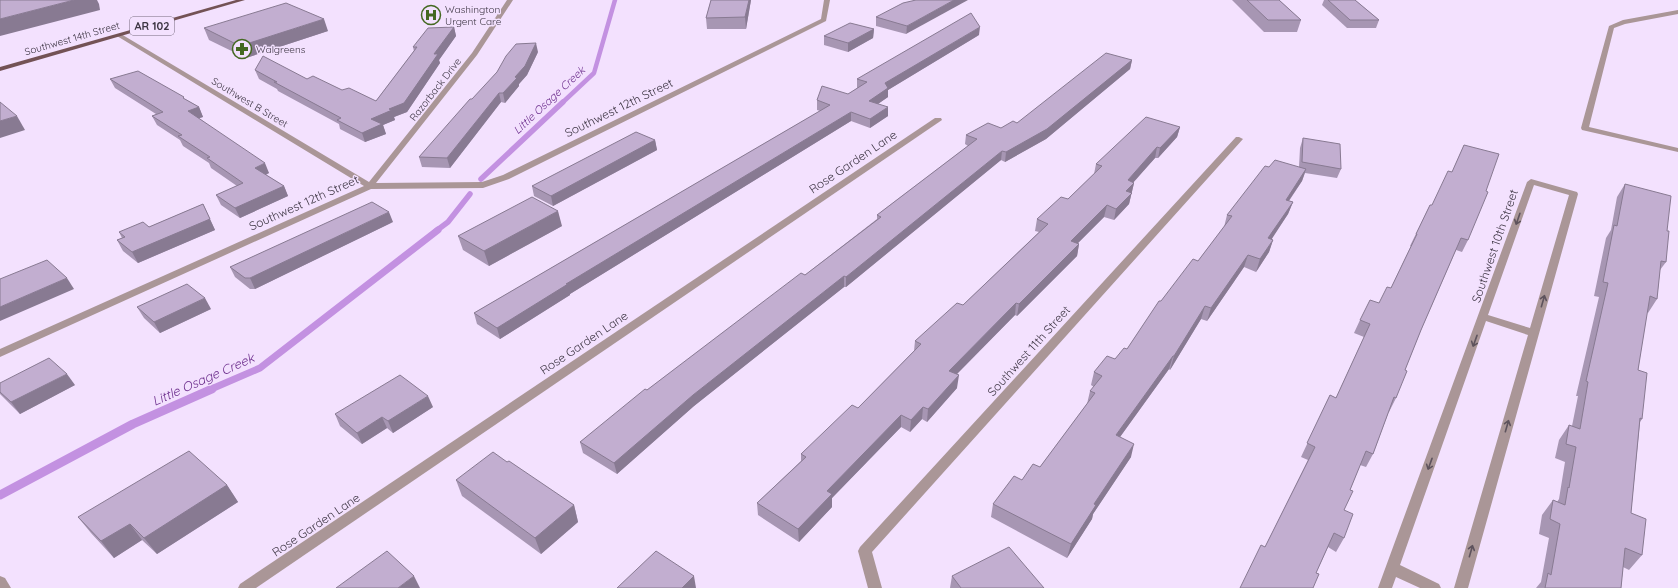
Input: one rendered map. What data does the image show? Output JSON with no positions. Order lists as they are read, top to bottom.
{
  "streets": {
    "main road": ["AR 102", "Southwest 14th Street"],
    "street": [
      "Razorback Drive",
      "Southwest B Street",
      "Southwest 12th Street",
      "Rose Garden Lane",
      "Southwest 10th Street",
      "Southwest 11th Street"
    ]
  },
  "crossings": [
    ["Southwest 14th Street", "Southwest B Street"],
    ["Razorback Drive", "Southwest B Street"],
    ["Razorback Drive", "Southwest 12th Street"],
    ["Southwest B Street", "Southwest 12th Street"]
  ],
  "water": ["Little Osage Creek"],
  "places": {
    "hospital": ["Washington Urgent Care"],
    "pharmacy": ["Walgreens"]
  }
}
